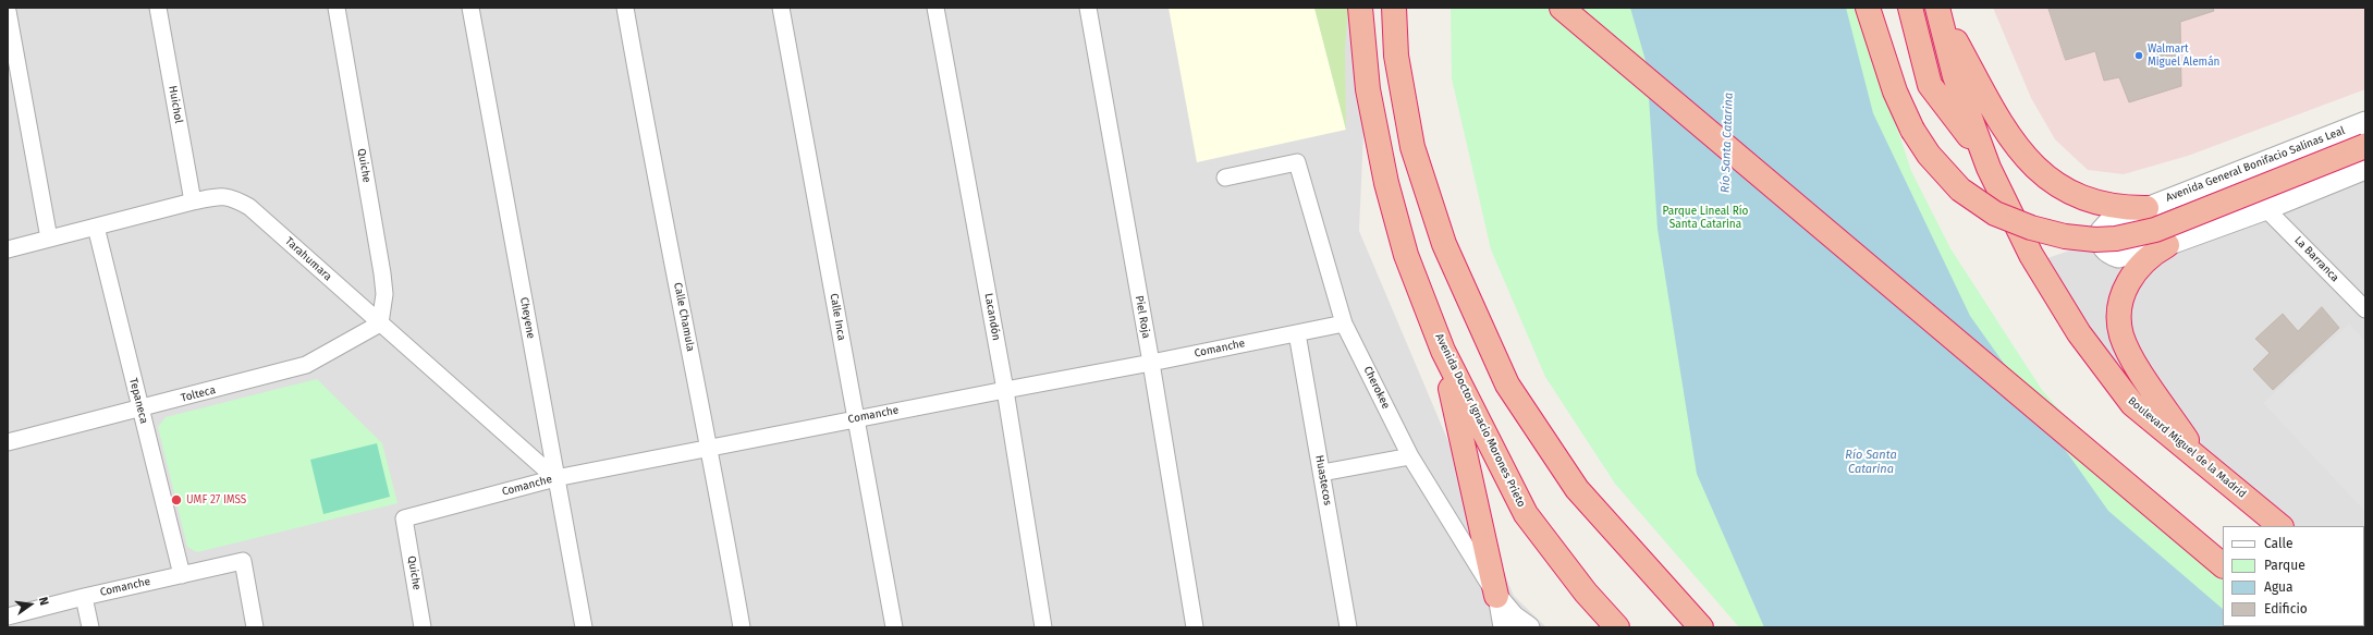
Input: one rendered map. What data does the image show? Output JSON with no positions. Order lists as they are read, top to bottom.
{
  "streets": {
    "highway": ["Avenida Doctor Ignacio Morones Prieto", "Boulevard Miguel de la Madrid"],
    "street": [
      "Huichol",
      "Avenida General Bonifacio Salinas Leal",
      "Quiche",
      "Tarahumara",
      "La Barranca",
      "Calle Chamula",
      "Calle Inca",
      "Lacandón",
      "Piel Roja",
      "Cheyene",
      "Comanche",
      "Cherokee",
      "Tolteca",
      "Tepaneca",
      "Huastecos"
    ]
  },
  "crossings": [
    ["Huichol", "Tarahumara"],
    ["Quiche", "Tarahumara"],
    ["Quiche", "Comanche"],
    ["Quiche", "Tolteca"],
    ["Tarahumara", "Cheyene"],
    ["Tarahumara", "Comanche"],
    ["Tarahumara", "Tolteca"],
    ["Tarahumara", "Tepaneca"],
    ["Calle Chamula", "Comanche"],
    ["Calle Inca", "Comanche"],
    ["Lacandón", "Comanche"],
    ["Piel Roja", "Comanche"],
    ["Cheyene", "Comanche"],
    ["Comanche", "Cherokee"],
    ["Comanche", "Tepaneca"],
    ["Comanche", "Huastecos"],
    ["Tolteca", "Tepaneca"]
  ],
  "water": ["Río Santa Catarina"],
  "parks": ["Parque Lineal Río Santa Catarina"],
  "places": ["Walmart Miguel Alemán", "UMF 27 IMSS"],
  "legend": [
    "Calle",
    "Parque",
    "Agua",
    "Edificio"
  ],
  "north": "right"
}
